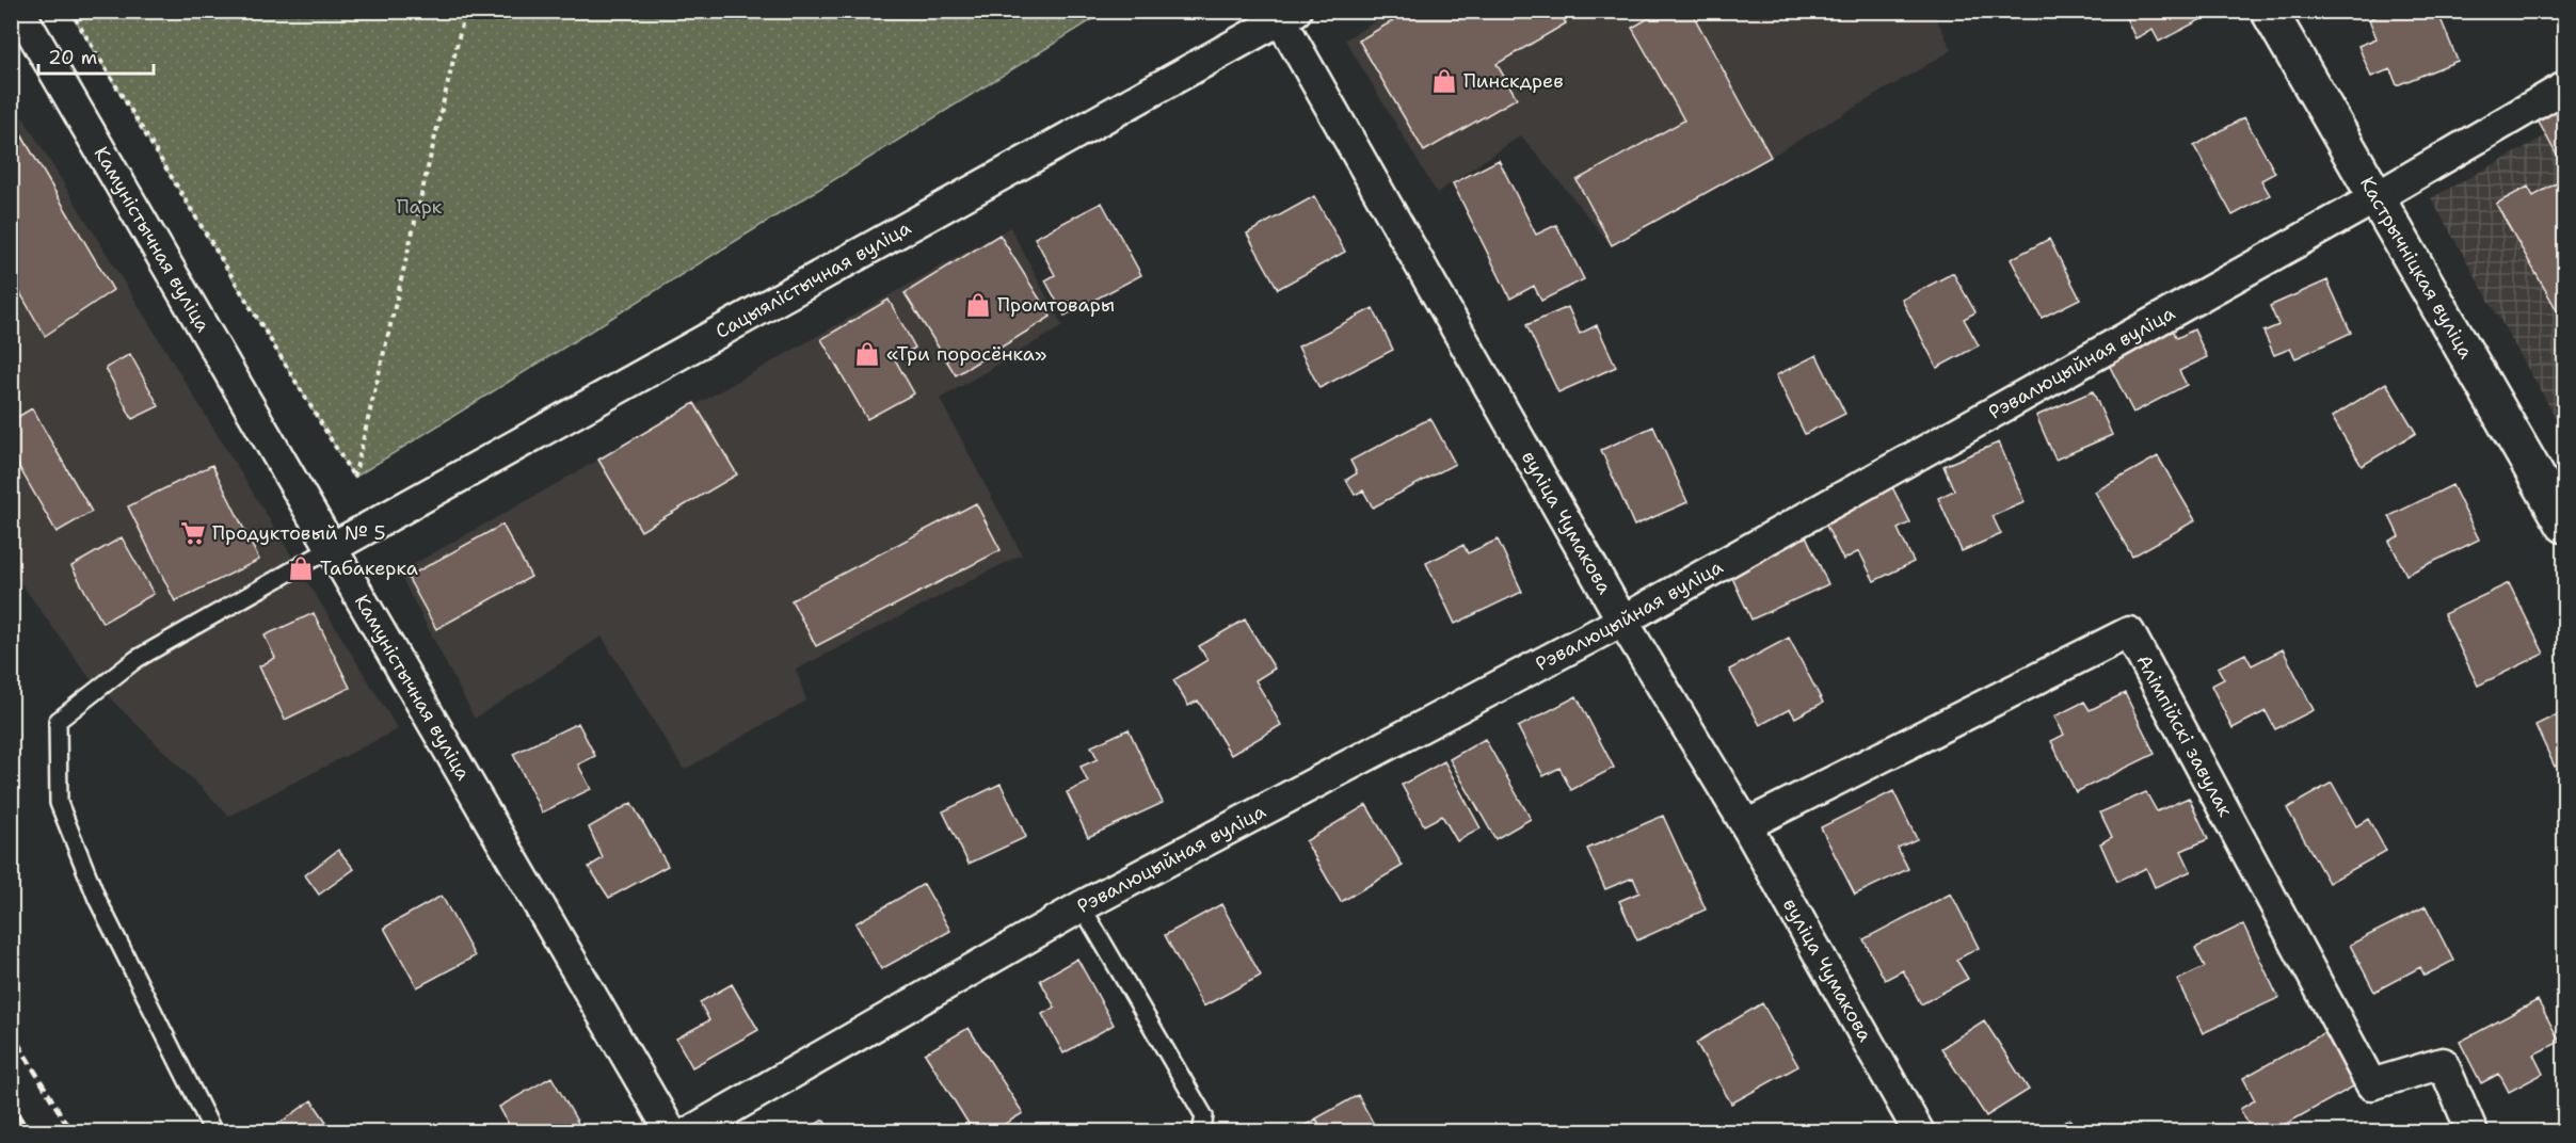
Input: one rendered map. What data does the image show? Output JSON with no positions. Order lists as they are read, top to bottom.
{
  "streets": {
    "street": [
      "Камуністычная вуліца",
      "Кастрычніцкая вуліца",
      "Сацыялістычная вуліца",
      "Рэвалюцыйная вуліца",
      "вуліца Чумакова",
      "Алімпійскі завулак"
    ]
  },
  "crossings": [
    ["Камуністычная вуліца", "Сацыялістычная вуліца"],
    ["Кастрычніцкая вуліца", "Рэвалюцыйная вуліца"],
    ["Сацыялістычная вуліца", "вуліца Чумакова"],
    ["Рэвалюцыйная вуліца", "вуліца Чумакова"],
    ["вуліца Чумакова", "Алімпійскі завулак"]
  ],
  "parks": ["Парк"],
  "places": {
    "shop": [
      "Пинскдрев",
      "Промтовары",
      "«Три поросёнка»",
      "Табакерка"
    ],
    "supermarket": ["Продуктовый № 5"]
  },
  "scale_bar": "20 m"
}
